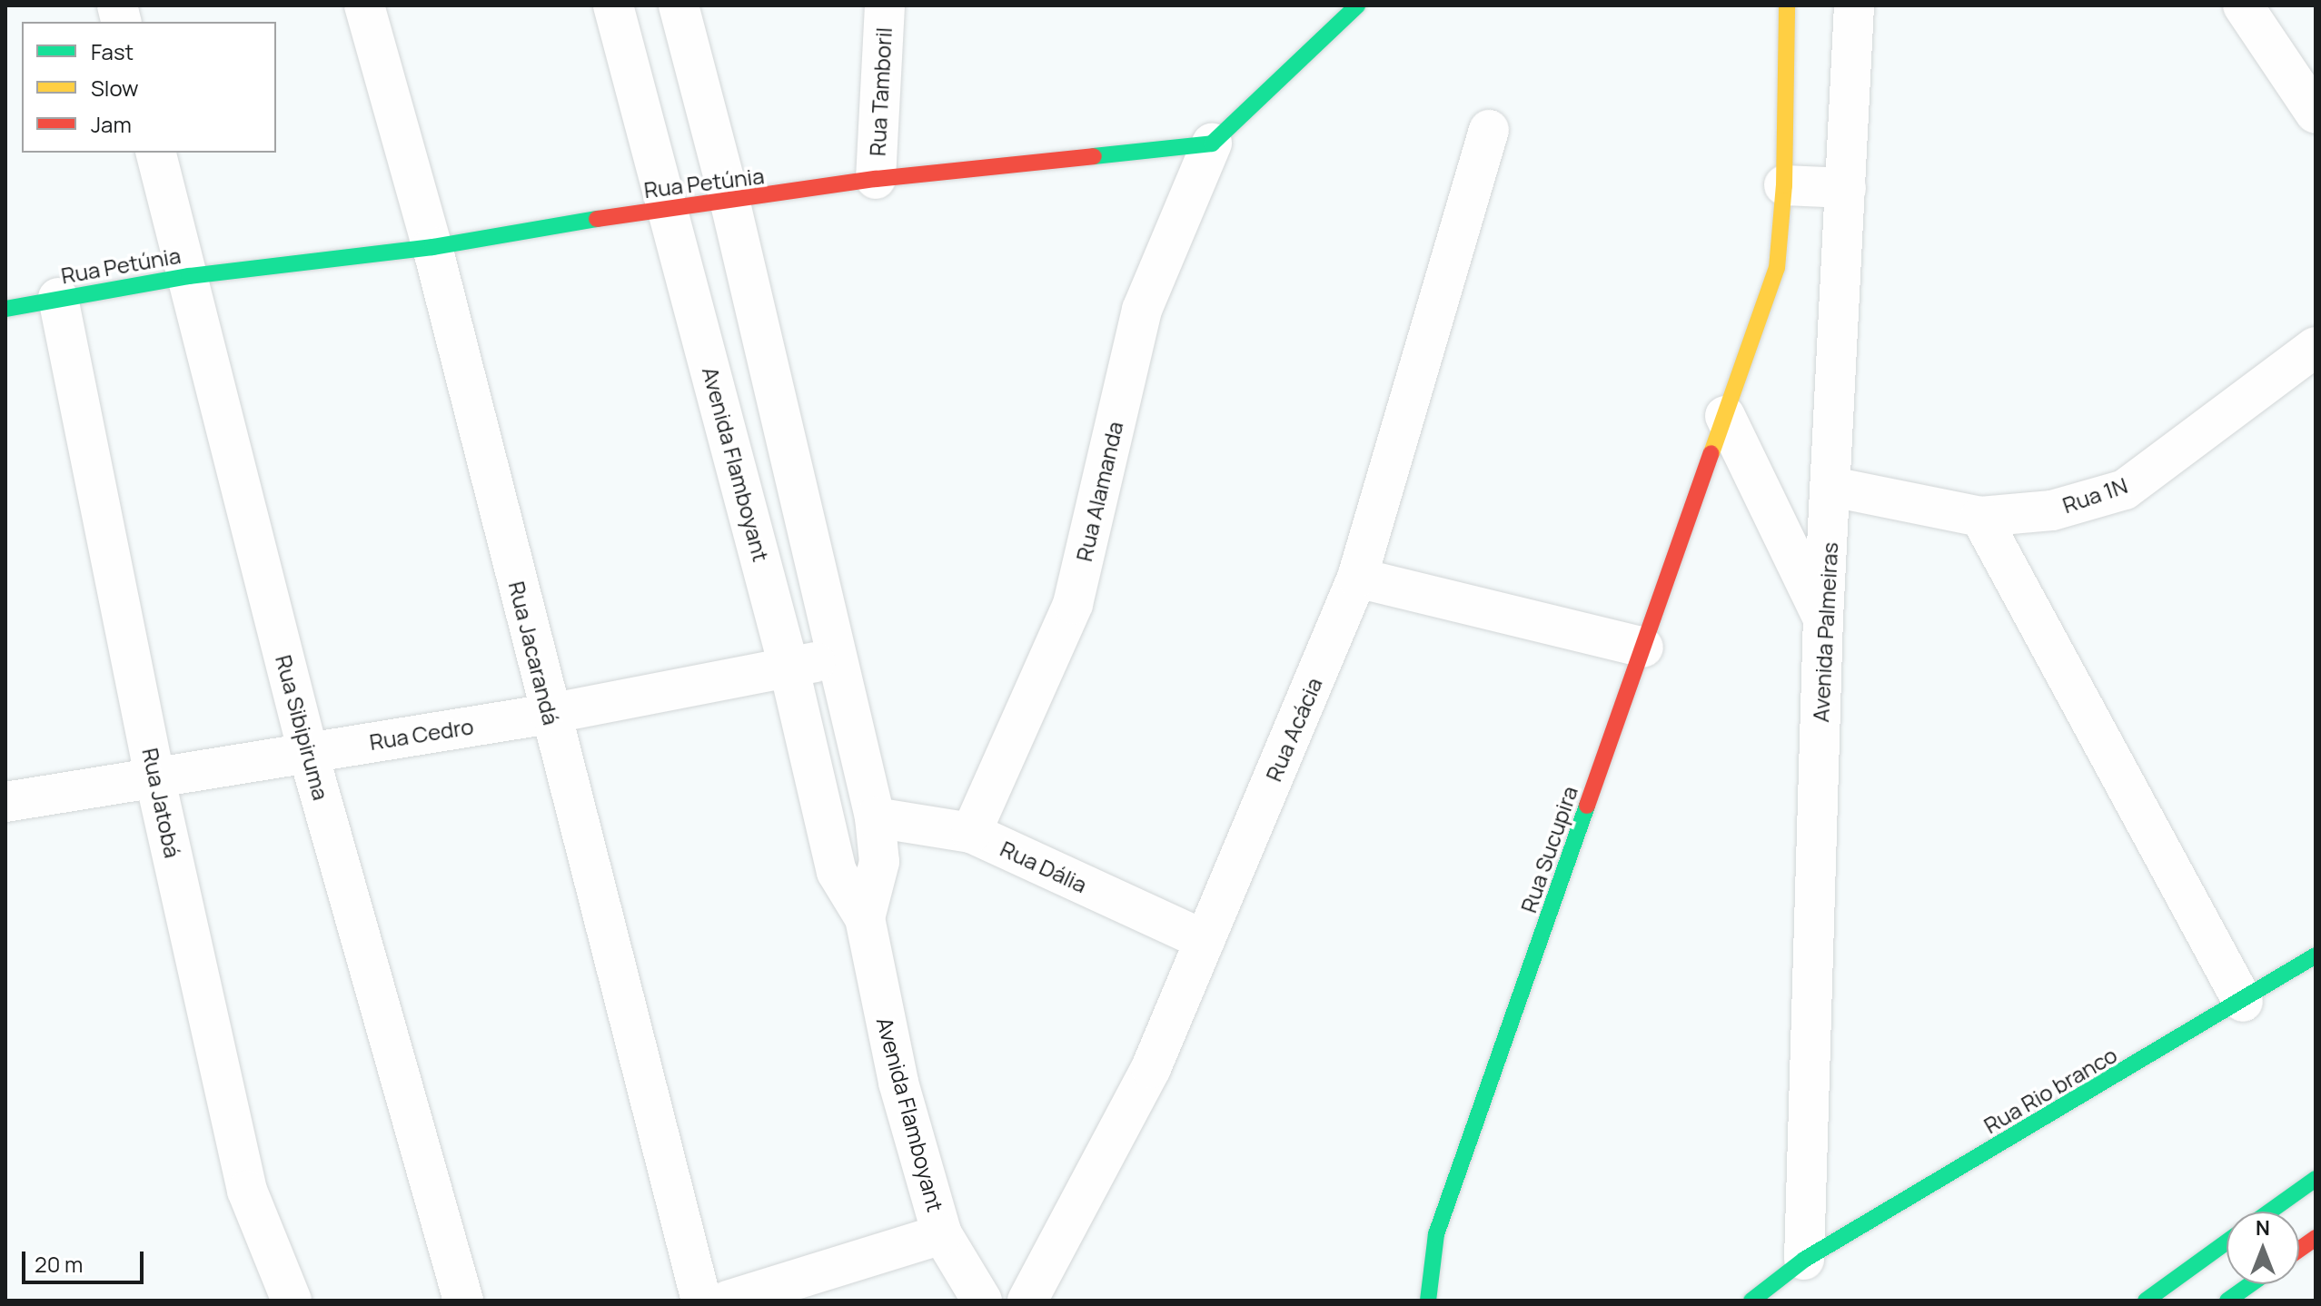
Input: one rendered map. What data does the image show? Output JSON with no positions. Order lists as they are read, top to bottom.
{
  "streets": {
    "main road": ["Rua Petúnia", "Rua Sucupira", "Rua Rio branco"],
    "street": [
      "Rua Tamboril",
      "Avenida Flamboyant",
      "Rua Alamanda",
      "Rua 1N",
      "Avenida Palmeiras",
      "Rua Jacarandá",
      "Rua Sibipiruma",
      "Rua Acácia",
      "Rua Cedro",
      "Rua Jatobá",
      "Rua Dália"
    ]
  },
  "crossings": [
    ["Rua Tamboril", "Rua Petúnia"],
    ["Rua Petúnia", "Avenida Flamboyant"],
    ["Rua Petúnia", "Rua Alamanda"],
    ["Rua Petúnia", "Rua Jacarandá"],
    ["Rua Petúnia", "Rua Sibipiruma"],
    ["Rua Petúnia", "Rua Jatobá"],
    ["Avenida Flamboyant", "Rua Cedro"],
    ["Avenida Flamboyant", "Rua Dália"],
    ["Rua Alamanda", "Rua Dália"],
    ["Rua 1N", "Avenida Palmeiras"],
    ["Avenida Palmeiras", "Rua Rio branco"],
    ["Rua Jacarandá", "Rua Cedro"],
    ["Rua Sibipiruma", "Rua Cedro"],
    ["Rua Acácia", "Rua Dália"],
    ["Rua Cedro", "Rua Jatobá"]
  ],
  "legend": ["Fast", "Slow", "Jam"],
  "scale_bar": "20 m",
  "north": "top"
}
